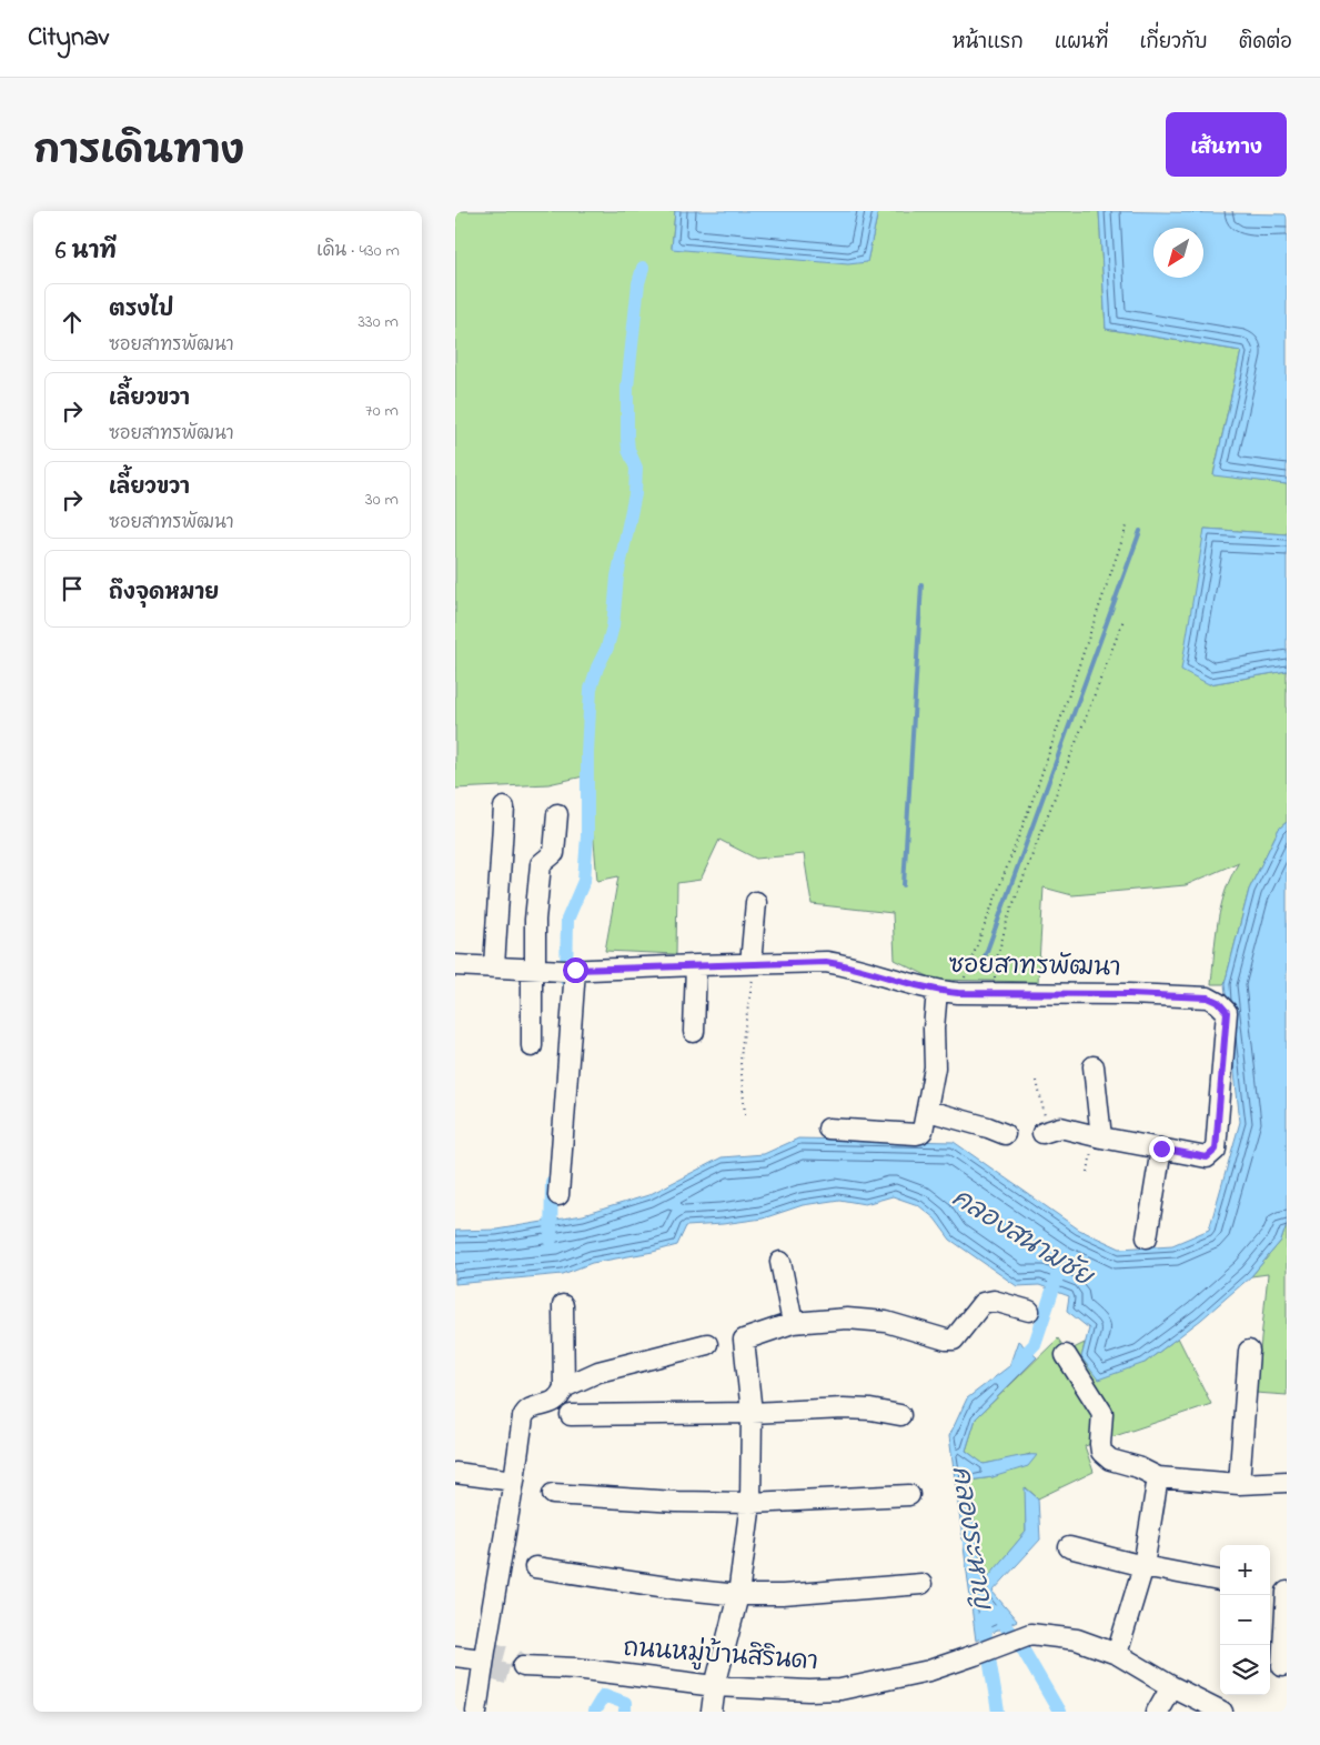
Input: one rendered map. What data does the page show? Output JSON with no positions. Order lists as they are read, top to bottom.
{
  "streets": {
    "street": ["ซอยสาทรพัฒนา", "ถนนหมู่บ้านสิรินดา"]
  },
  "water": ["คลองสนามชัย", "คลองระหาญ"],
  "north": "bottom left",
  "page": {
    "header": "Citynav",
    "nav": [
      "หน้าแรก",
      "แผนที่",
      "เกี่ยวกับ",
      "ติดต่อ"
    ],
    "title": "การเดินทาง",
    "buttons": "เส้นทาง",
    "heading": ["6 นาที", "เดิน · 430 m"],
    "list": [
      ["ตรงไป", "ซอยสาทรพัฒนา", "330 m"],
      ["เลี้ยวขวา", "ซอยสาทรพัฒนา", "70 m"],
      ["เลี้ยวขวา", "ซอยสาทรพัฒนา", "30 m"],
      "ถึงจุดหมาย"
    ],
    "map_buttons": ["+", "−"]
  }
}
